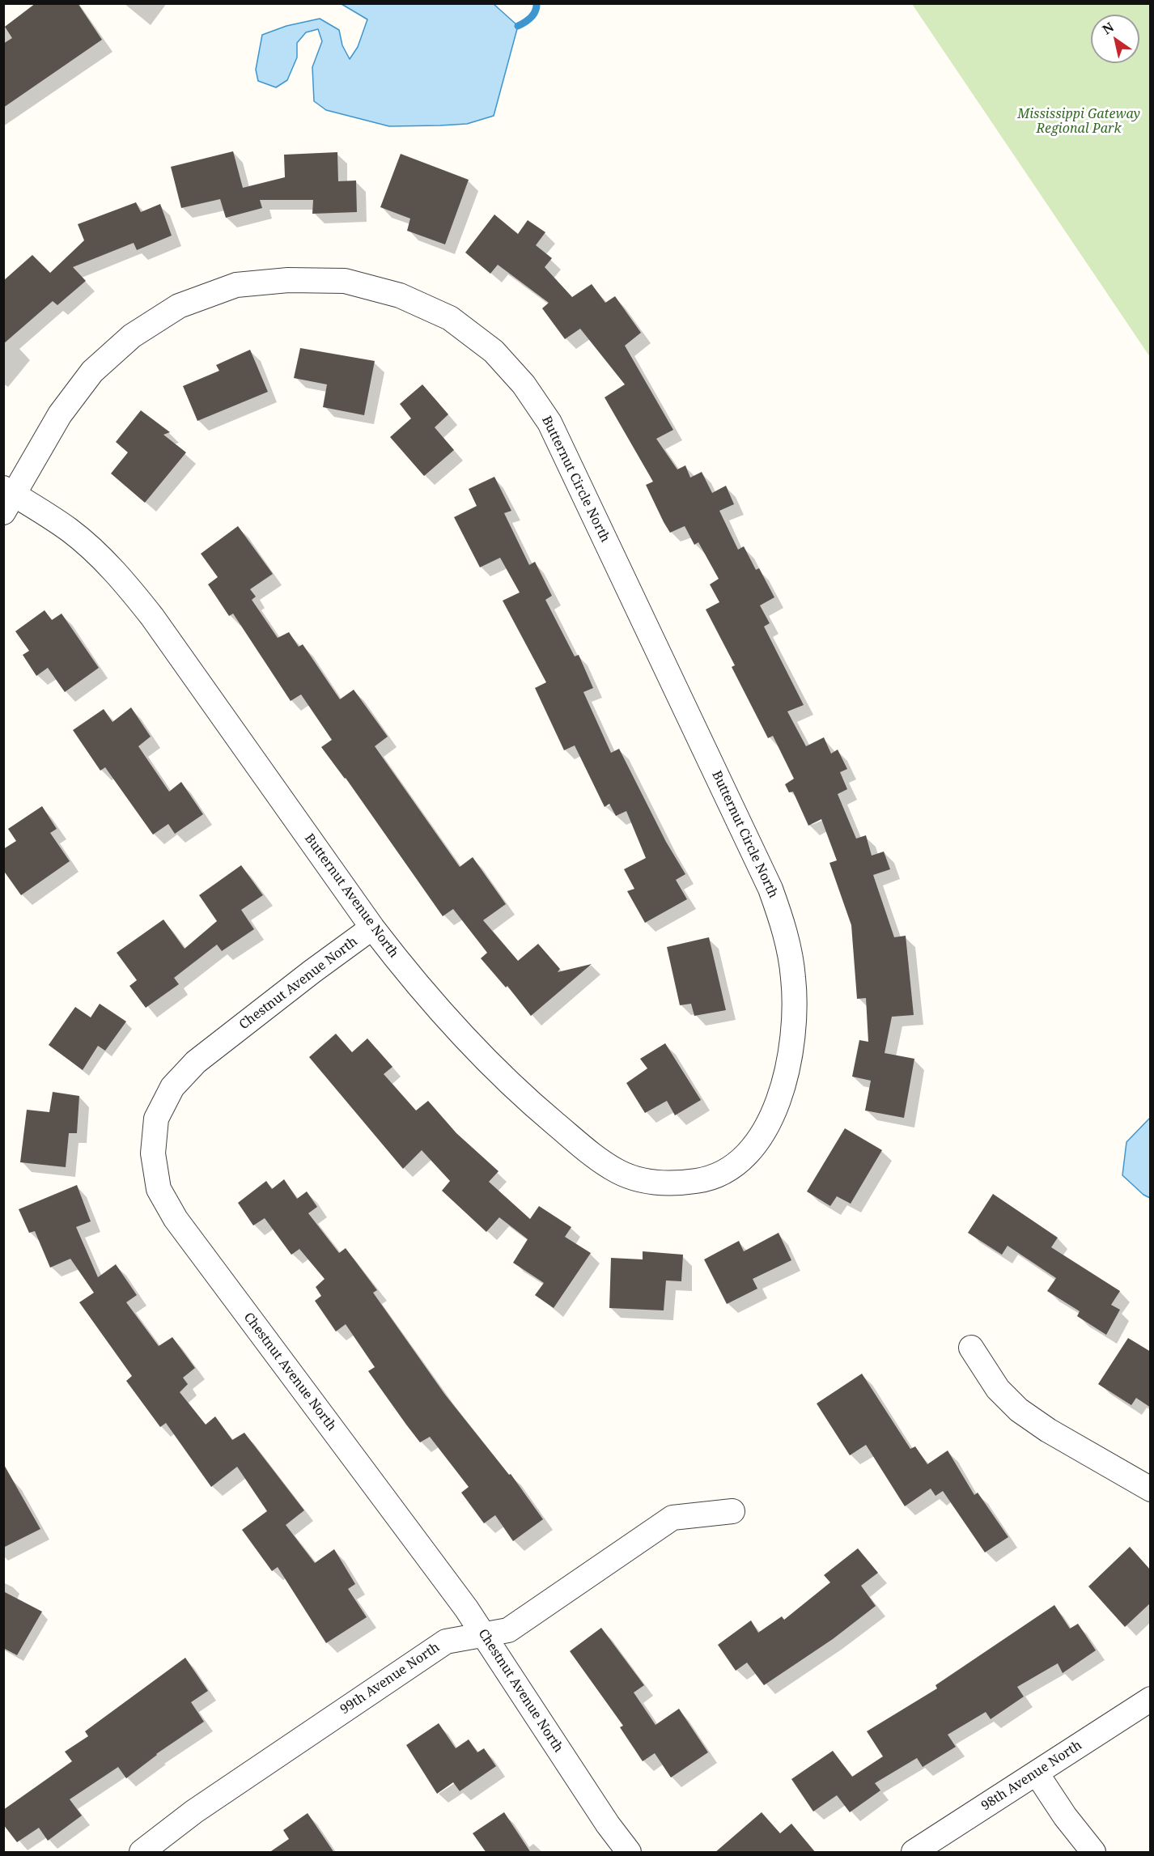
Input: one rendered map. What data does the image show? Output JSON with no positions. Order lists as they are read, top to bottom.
{
  "streets": {
    "street": [
      "Butternut Circle North",
      "Butternut Avenue North",
      "Chestnut Avenue North",
      "99th Avenue North",
      "98th Avenue North"
    ]
  },
  "crossings": [
    ["Butternut Circle North", "Butternut Avenue North"],
    ["Butternut Avenue North", "Chestnut Avenue North"],
    ["Chestnut Avenue North", "99th Avenue North"]
  ],
  "parks": ["Mississippi Gateway Regional Park"],
  "north": "top left"
}
